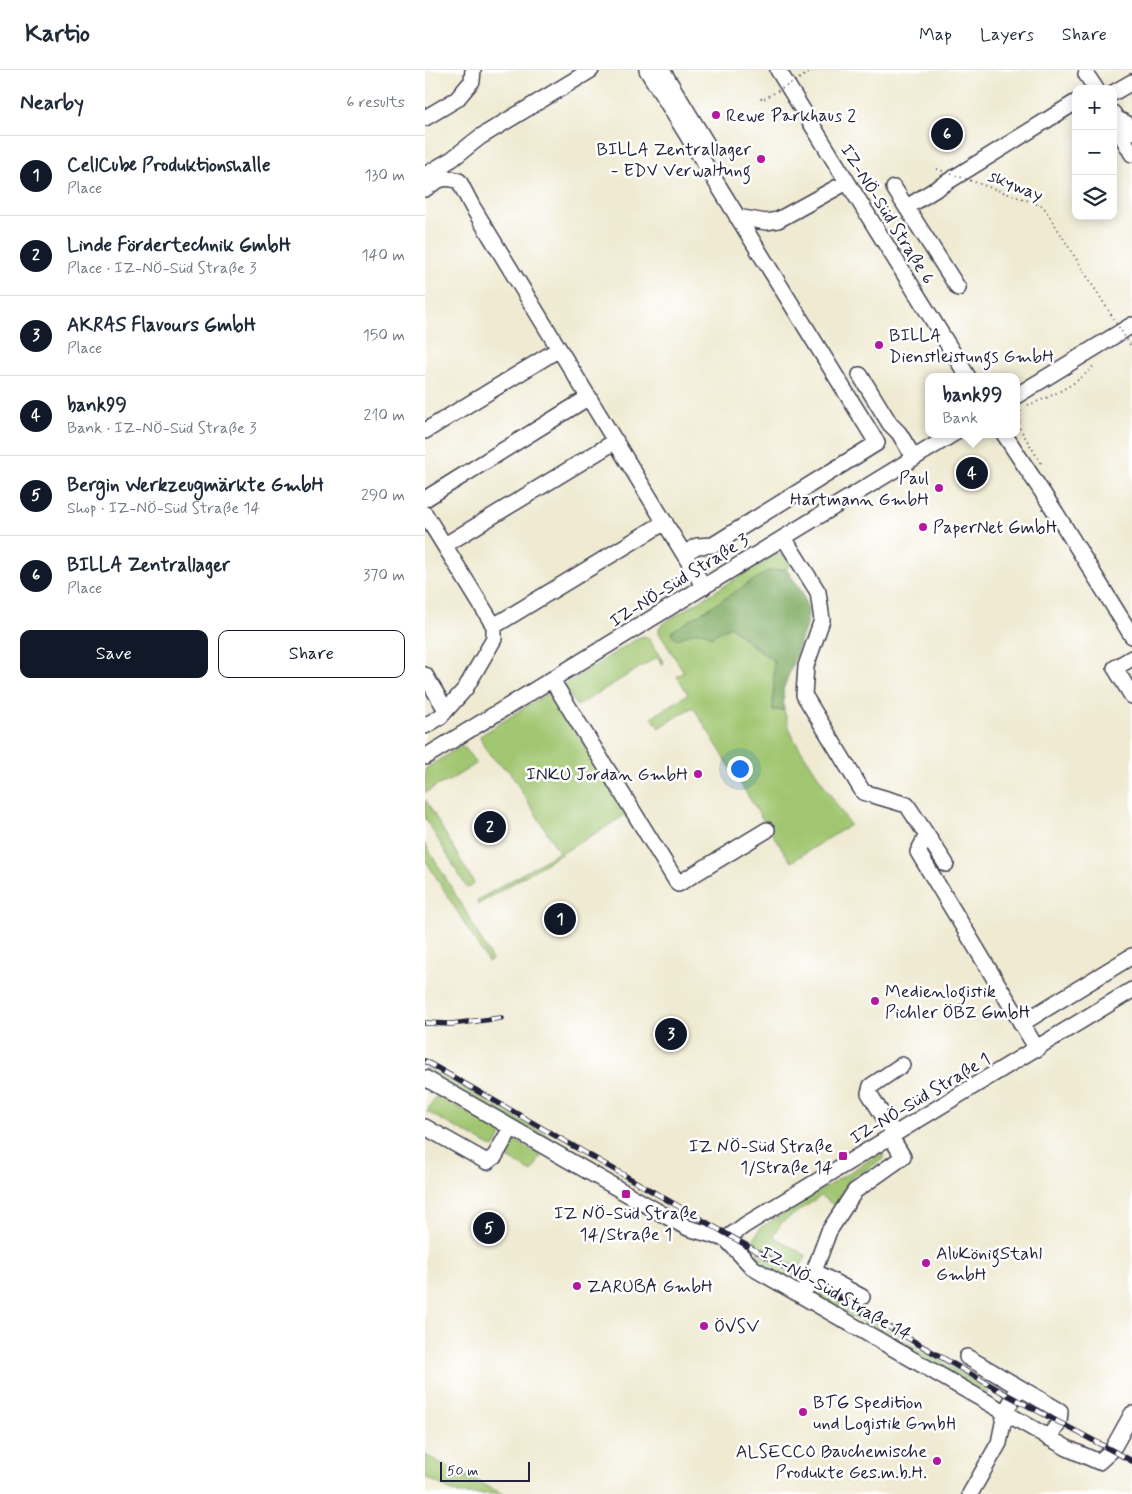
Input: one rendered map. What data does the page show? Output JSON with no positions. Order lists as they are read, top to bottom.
{
  "streets": {
    "street": [
      "IZ-NÖ-Süd Straße 6",
      "IZ-NÖ-Süd Straße 3",
      "IZ-NÖ-Süd Straße 1",
      "IZ-NÖ-Süd Straße 14"
    ],
    "path": ["skyway"]
  },
  "crossings": [
    ["IZ-NÖ-Süd Straße 1", "IZ-NÖ-Süd Straße 14"]
  ],
  "places": {
    "other": [
      "Rewe Parkhaus 2",
      "BILLA Zentrallager - EDV Verwaltung",
      "BILLA Dienstleistungs GmbH",
      "Paul Hartmann GmbH",
      "PaperNet GmbH",
      "INKU Jordan GmbH",
      "Medienlogistik Pichler ÖBZ GmbH",
      "AluKönigStahl GmbH",
      "ZARUBA GmbH",
      "ÖVSV",
      "BTG Spedition und Logistik GmbH",
      "ALSECCO Bauchemische Produkte Ges.m.b.H."
    ],
    "transit": ["IZ NÖ-Süd Straße 1/Straße 14", "IZ NÖ-Süd Straße 14/Straße 1"]
  },
  "scale_bar": "50 m",
  "page": {
    "header": "Kartio",
    "nav": ["Map", "Layers", "Share"],
    "heading": ["Nearby", "6 results"],
    "map_buttons": ["+", "−"],
    "pins": [
      "6",
      "4",
      "2",
      "1",
      "3",
      "5"
    ],
    "list": [
      {
        "mark": "1",
        "name": "CellCube Produktionshalle",
        "note": "Place",
        "value": "130 m"
      },
      {
        "mark": "2",
        "name": "Linde Fördertechnik GmbH",
        "note": "Place · IZ-NÖ-Süd Straße 3",
        "value": "140 m"
      },
      {
        "mark": "3",
        "name": "AKRAS Flavours GmbH",
        "note": "Place",
        "value": "150 m"
      },
      {
        "mark": "4",
        "name": "bank99",
        "note": "Bank · IZ-NÖ-Süd Straße 3",
        "value": "210 m"
      },
      {
        "mark": "5",
        "name": "Bergin Werkzeugmärkte GmbH",
        "note": "Shop · IZ-NÖ-Süd Straße 14",
        "value": "290 m"
      },
      {
        "mark": "6",
        "name": "BILLA Zentrallager",
        "note": "Place",
        "value": "370 m"
      }
    ],
    "popup": ["bank99", "Bank"],
    "buttons": ["Save", "Share"],
    "scale": "50 m"
  }
}
